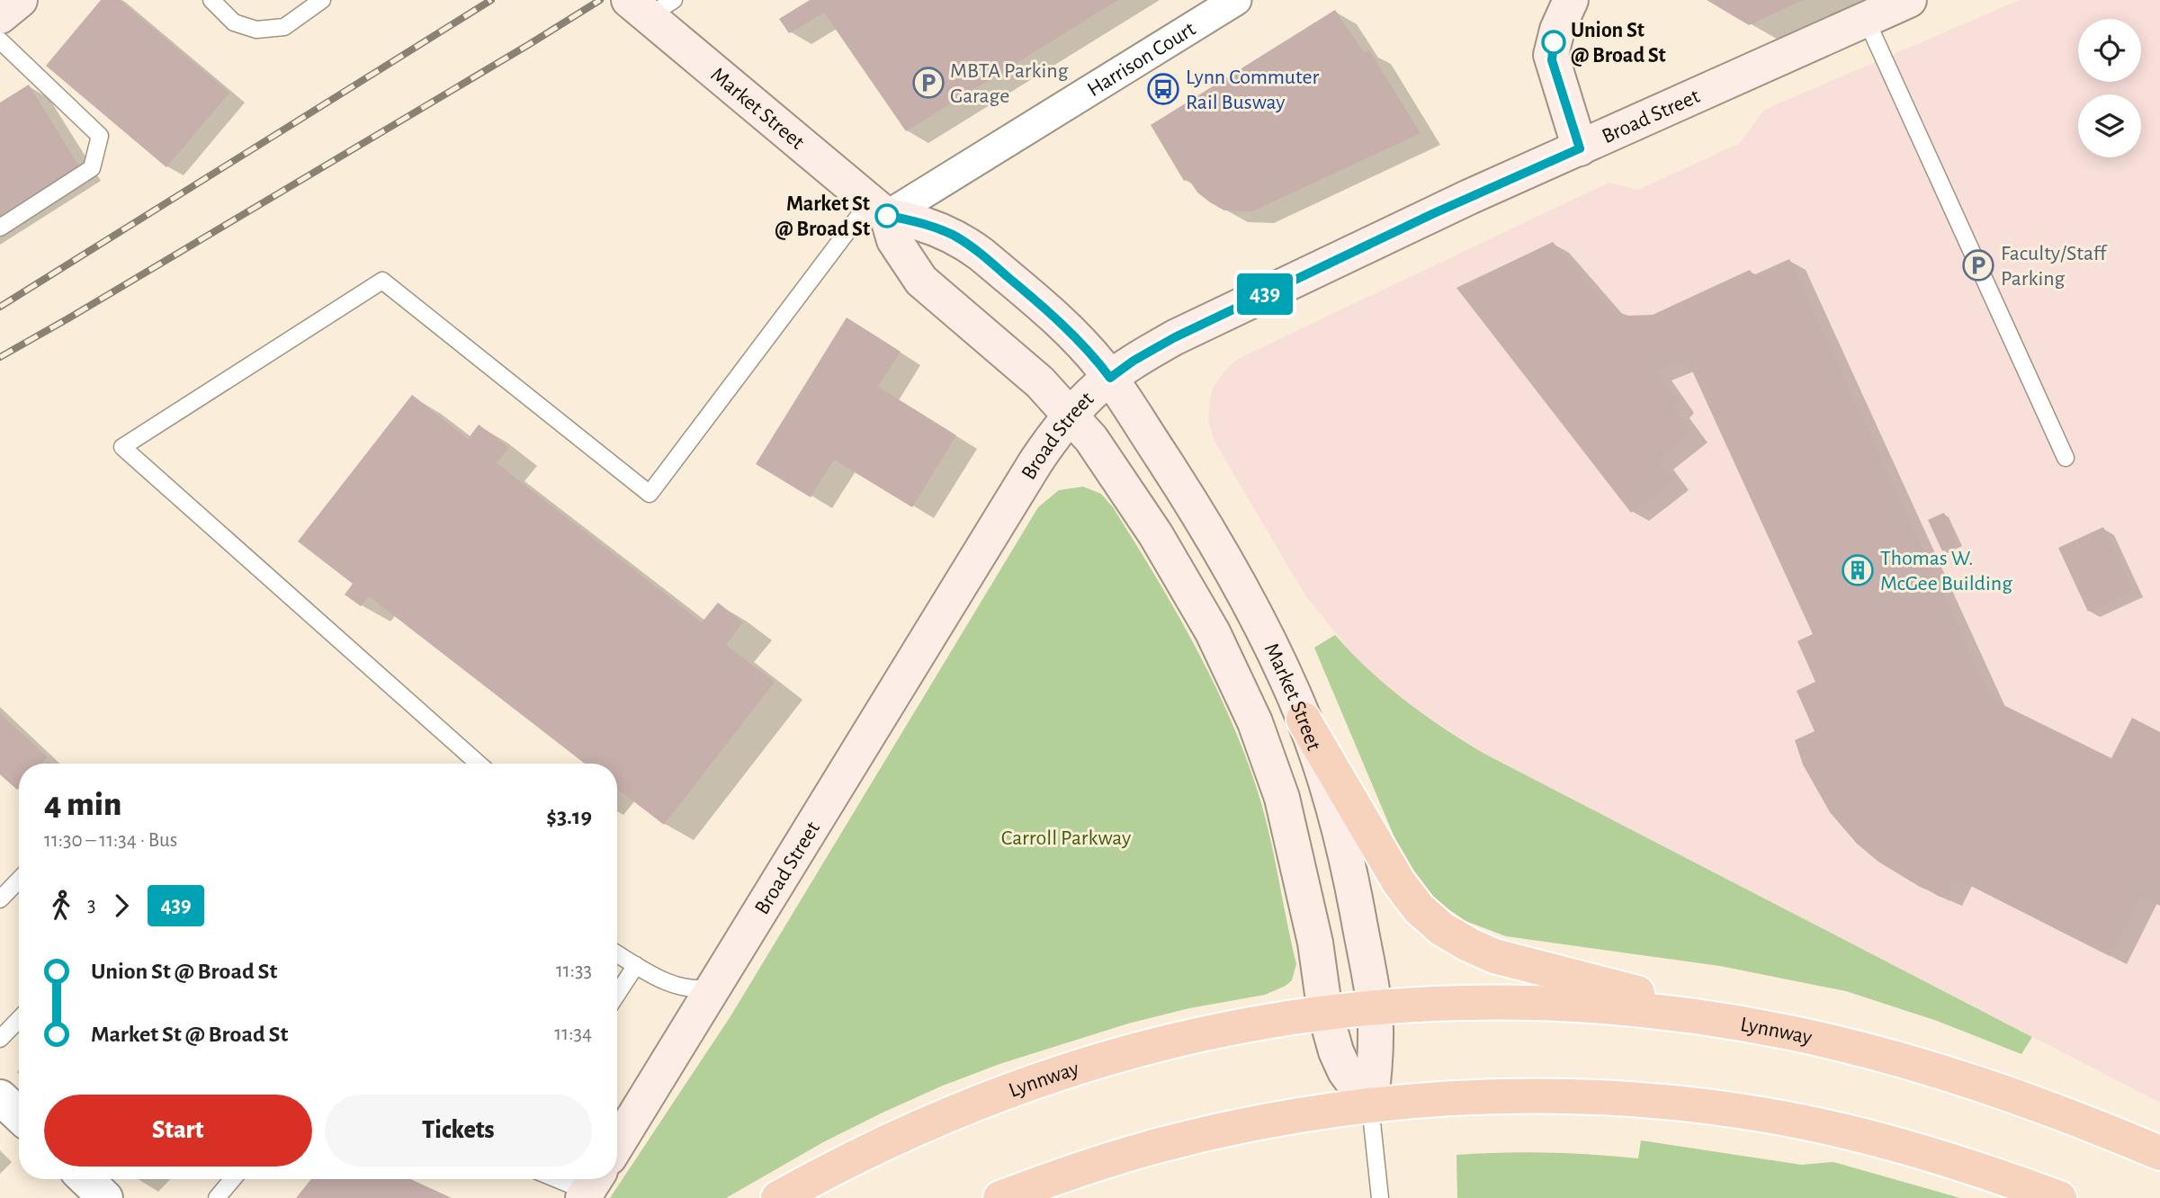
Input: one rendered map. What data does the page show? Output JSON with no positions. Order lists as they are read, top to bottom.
{
  "streets": {
    "highway": ["Lynnway"],
    "main road": ["Market Street", "Broad Street"],
    "street": ["Harrison Court"]
  },
  "crossings": [
    ["Harrison Court", "Market Street"],
    ["Market Street", "Broad Street"],
    ["Market Street", "Lynnway"]
  ],
  "parks": ["Carroll Parkway"],
  "places": {
    "other": ["Union St @ Broad St", "Market St @ Broad St"],
    "parking": ["MBTA Parking Garage", "Faculty/Staff Parking"],
    "bus stop": ["Lynn Commuter Rail Busway"],
    "building": ["Thomas W. McGee Building"]
  },
  "lines": ["bus line 439"],
  "page": {
    "on_map": "439",
    "heading": ["4 min", "11:30 – 11:34 · Bus", "$3.19"],
    "legs": ["3", "439"],
    "list": [
      {
        "name": "Union St @ Broad St",
        "value": "11:33"
      },
      {
        "name": "Market St @ Broad St",
        "value": "11:34"
      }
    ],
    "buttons": ["Start", "Tickets"]
  }
}
